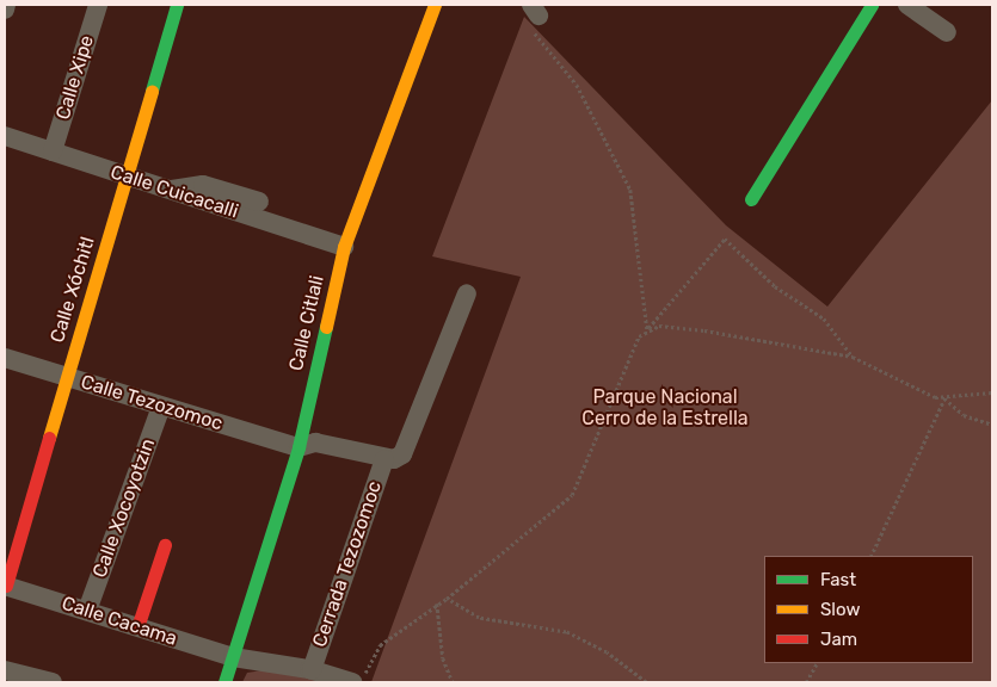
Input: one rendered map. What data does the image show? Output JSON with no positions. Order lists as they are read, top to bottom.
{
  "streets": {
    "street": [
      "Calle Xipe",
      "Calle Cuicacalli",
      "Calle Xóchitl",
      "Calle Citlali",
      "Calle Tezozomoc",
      "Calle Xocoyotzin",
      "Cerrada Tezozomoc",
      "Calle Cacama"
    ]
  },
  "crossings": [
    ["Calle Xipe", "Calle Cuicacalli"],
    ["Calle Cuicacalli", "Calle Xóchitl"],
    ["Calle Cuicacalli", "Calle Citlali"],
    ["Calle Xóchitl", "Calle Tezozomoc"],
    ["Calle Xóchitl", "Calle Cacama"],
    ["Calle Citlali", "Calle Tezozomoc"],
    ["Calle Citlali", "Cerrada Tezozomoc"],
    ["Calle Citlali", "Calle Cacama"],
    ["Calle Tezozomoc", "Calle Xocoyotzin"],
    ["Calle Tezozomoc", "Cerrada Tezozomoc"],
    ["Calle Xocoyotzin", "Calle Cacama"],
    ["Cerrada Tezozomoc", "Calle Cacama"]
  ],
  "parks": ["Parque Nacional Cerro de la Estrella"],
  "legend": ["Fast", "Slow", "Jam"]
}
